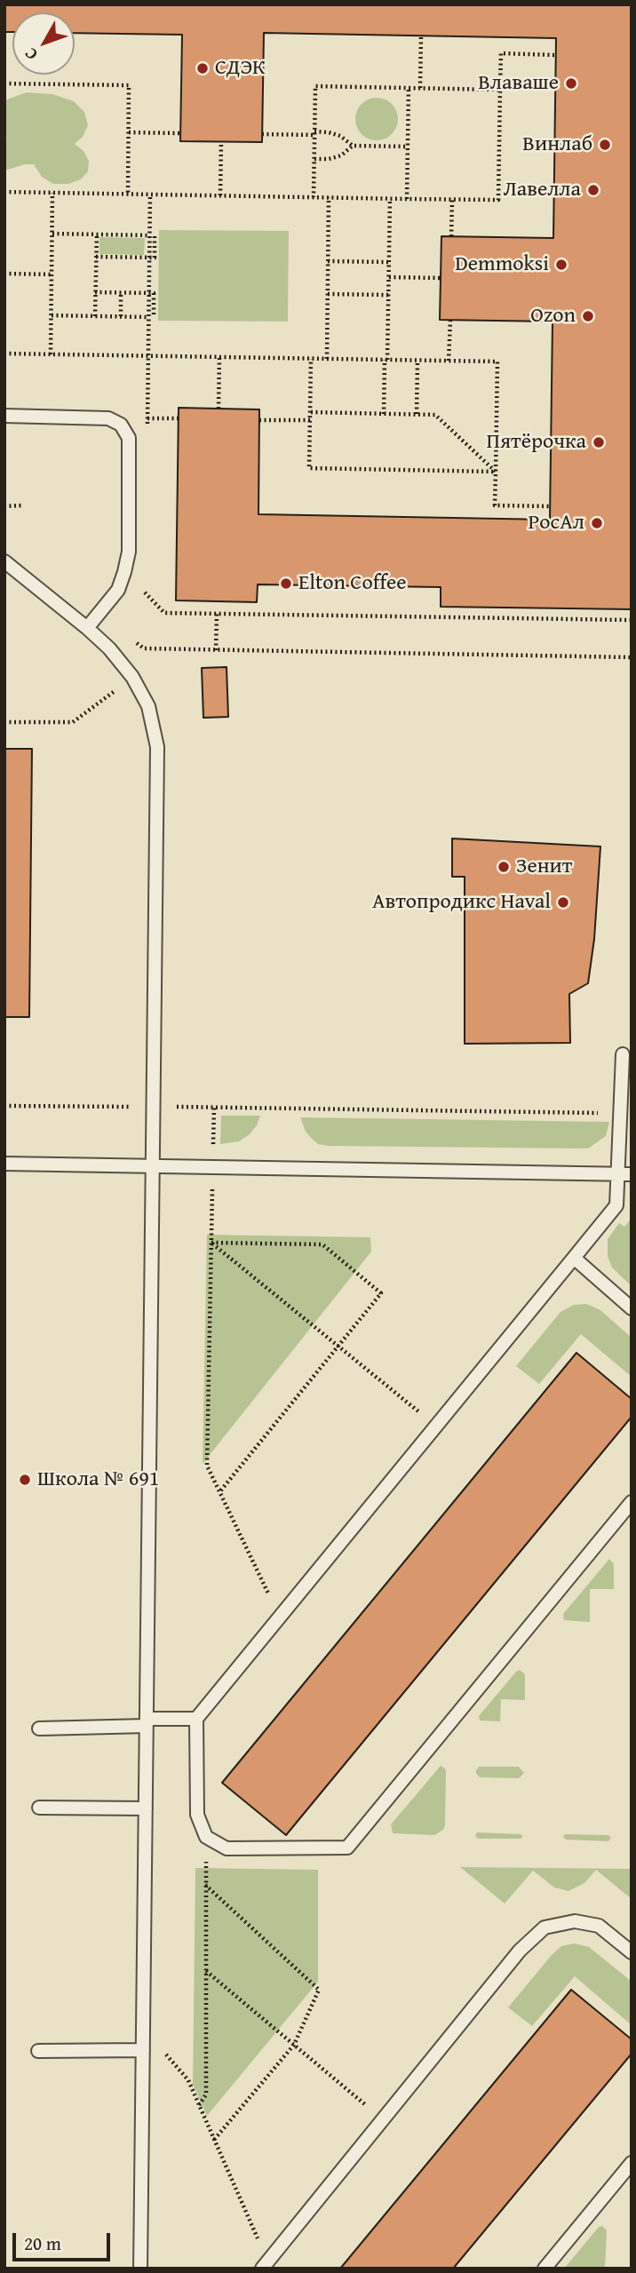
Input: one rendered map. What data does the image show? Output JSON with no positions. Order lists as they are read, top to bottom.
{
  "places": [
    "СДЭК",
    "Влаваше",
    "Винлаб",
    "Лавелла",
    "Demmoksi",
    "Ozon",
    "Пятёрочка",
    "РосАл",
    "Elton Coffee",
    "Зенит",
    "Автопродикс Haval",
    "Школа № 691"
  ],
  "scale_bar": "20 m",
  "north": "bottom left"
}
